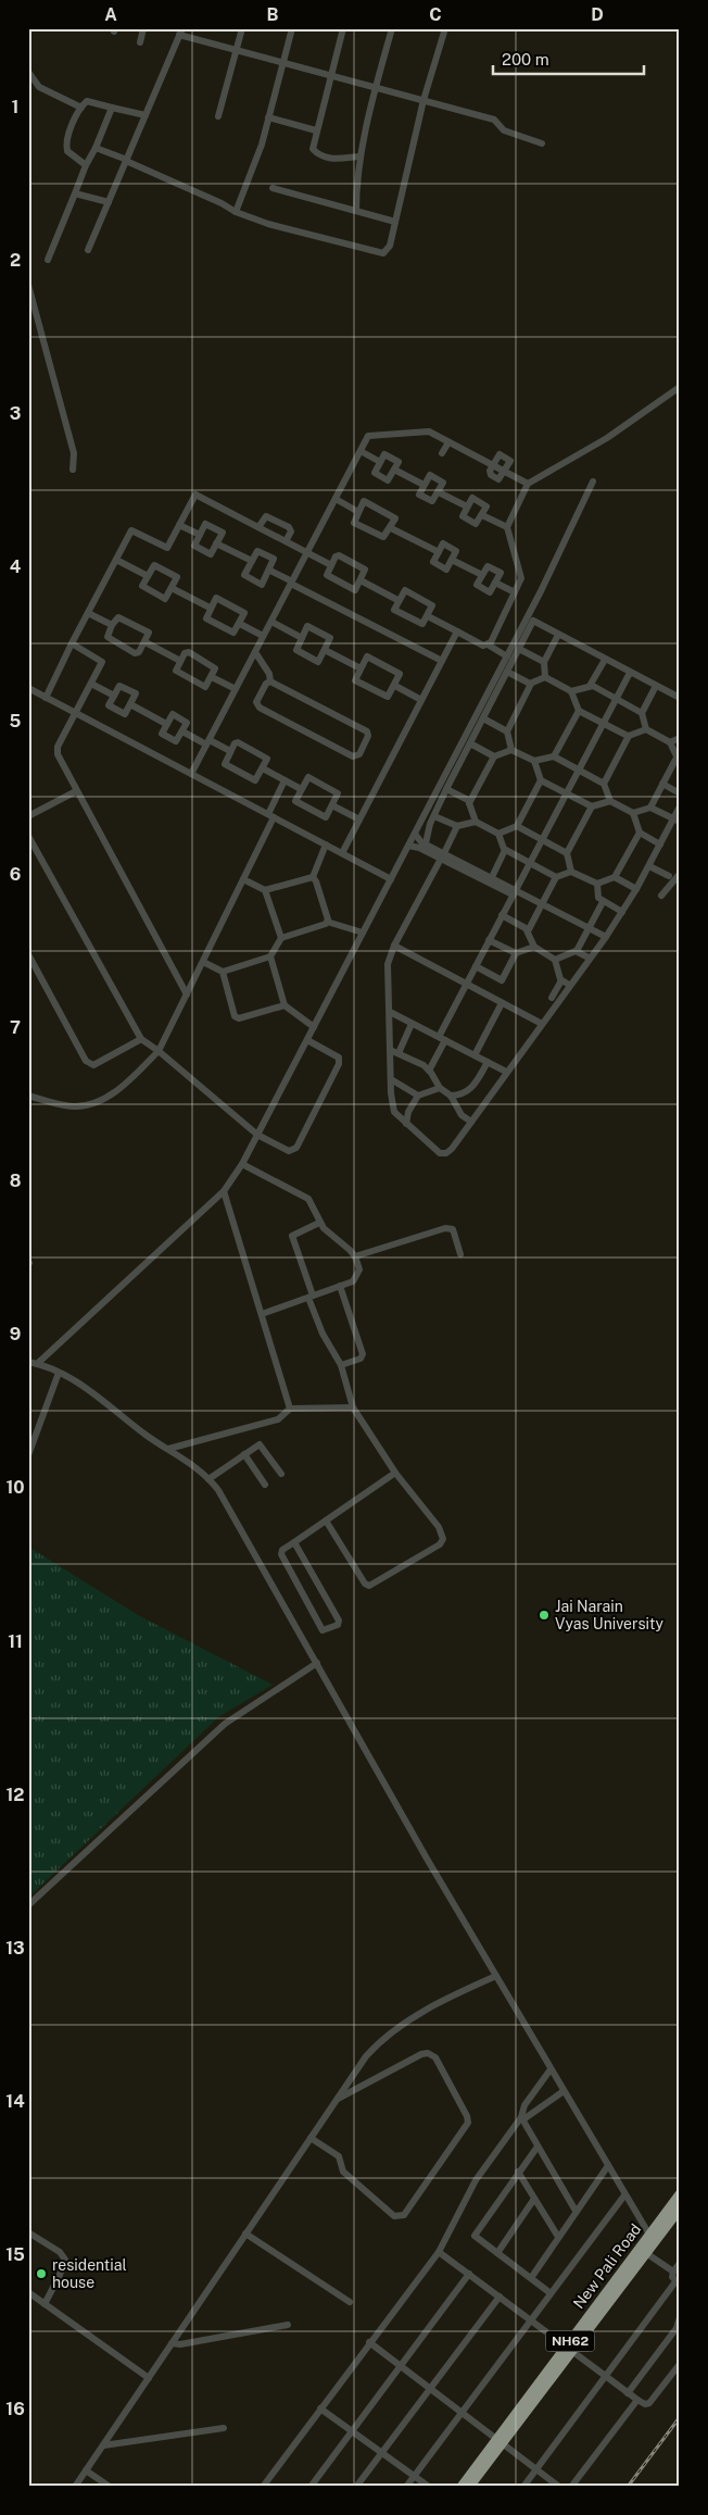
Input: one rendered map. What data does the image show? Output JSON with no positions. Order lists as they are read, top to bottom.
{
  "streets": {
    "highway": ["New Pali Road", "NH62"]
  },
  "places": ["Jai Narain Vyas University", "residential house"],
  "scale_bar": "200 m",
  "grid": {
    "columns": [
      "A",
      "B",
      "C",
      "D"
    ],
    "rows": [
      "1",
      "2",
      "3",
      "4",
      "5",
      "6",
      "7",
      "8",
      "9",
      "10",
      "11",
      "12",
      "13",
      "14",
      "15",
      "16"
    ]
  }
}
